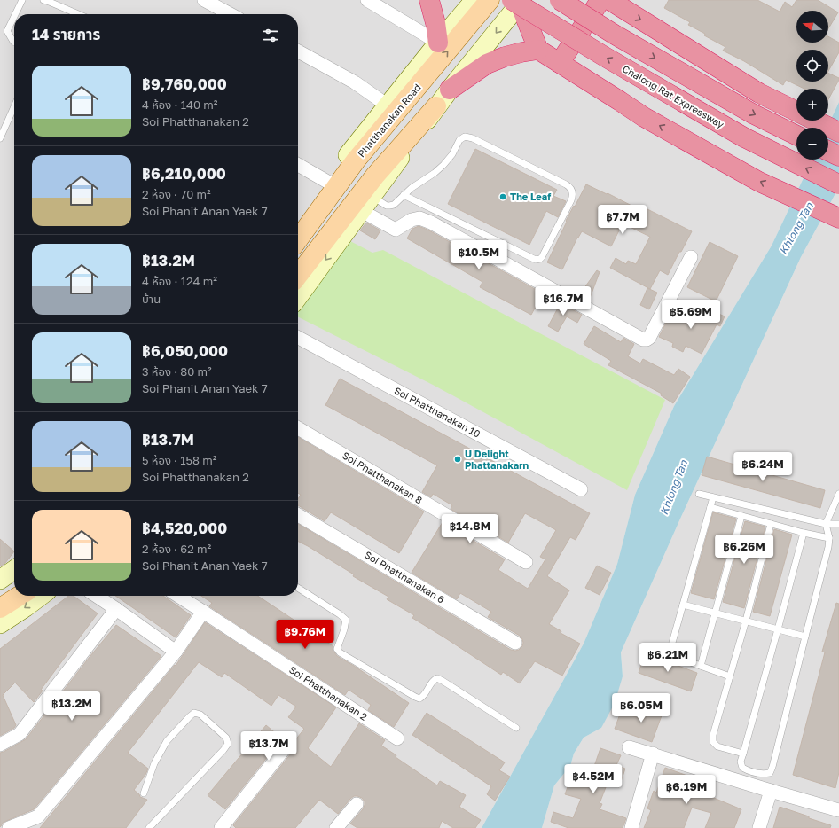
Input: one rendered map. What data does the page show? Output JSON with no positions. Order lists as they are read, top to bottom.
{
  "streets": {
    "highway": ["Chalong Rat Expressway"],
    "main road": ["Phatthanakan Road"],
    "street": [
      "Soi Phatthanakan 10",
      "Soi Phatthanakan 8",
      "Soi Phatthanakan 6",
      "Soi Phatthanakan 2"
    ]
  },
  "water": ["Khlong Tan"],
  "places": ["The Leaf", "U Delight Phattanakarn"],
  "north": "left",
  "page": {
    "map_buttons": ["+", "−"],
    "heading": "14 รายการ",
    "list": [
      {
        "name": "฿9,760,000",
        "note": "4 ห้อง · 140 m² · Soi Phatthanakan 2"
      },
      {
        "name": "฿6,210,000",
        "note": "2 ห้อง · 70 m² · Soi Phanit Anan Yaek 7"
      },
      {
        "name": "฿13.2M",
        "note": "4 ห้อง · 124 m² · บ้าน"
      },
      {
        "name": "฿6,050,000",
        "note": "3 ห้อง · 80 m² · Soi Phanit Anan Yaek 7"
      },
      {
        "name": "฿13.7M",
        "note": "5 ห้อง · 158 m² · Soi Phatthanakan 2"
      },
      {
        "name": "฿4,520,000",
        "note": "2 ห้อง · 62 m² · Soi Phanit Anan Yaek 7"
      }
    ],
    "price": [
      "฿7.7M",
      "฿10.5M",
      "฿16.7M",
      "฿5.69M",
      "฿6.24M",
      "฿14.8M",
      "฿6.26M",
      "฿9.76M",
      "฿6.21M",
      "฿13.2M",
      "฿6.05M",
      "฿13.7M",
      "฿4.52M",
      "฿6.19M"
    ]
  }
}
